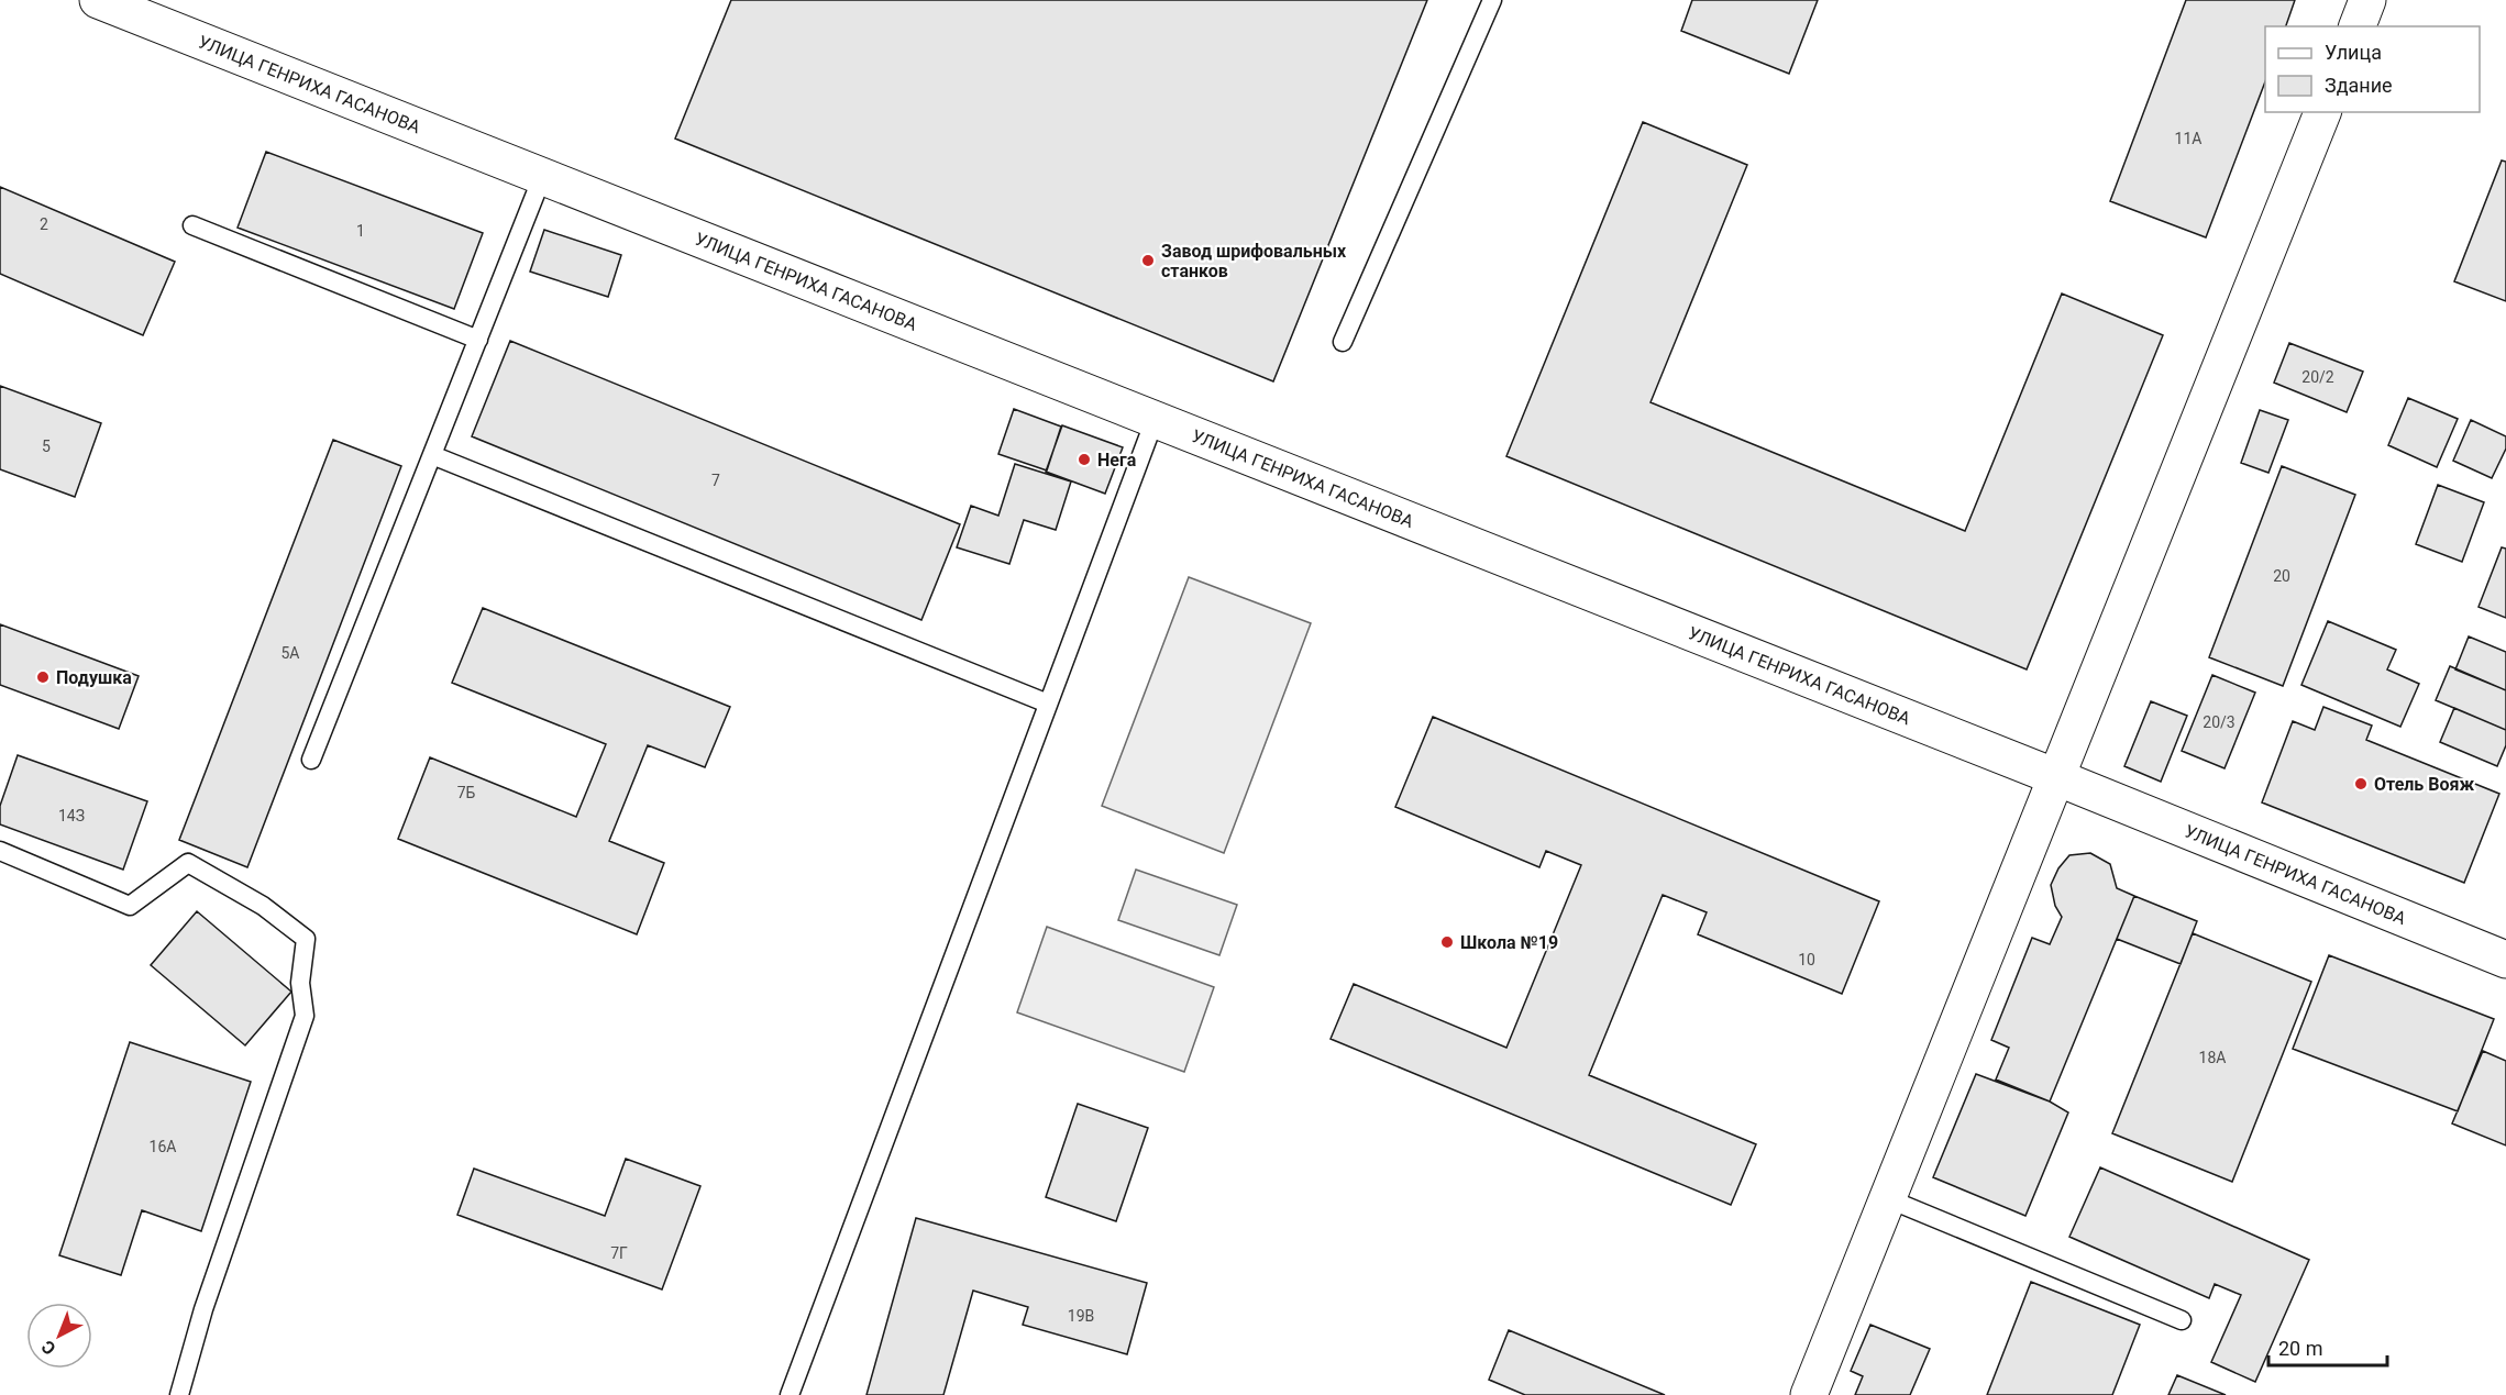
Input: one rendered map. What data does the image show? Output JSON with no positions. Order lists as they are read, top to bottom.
{
  "streets": {
    "street": ["УЛИЦА ГЕНРИХА ГАСАНОВА"]
  },
  "places": [
    "Завод шрифовальных станков",
    "Нега",
    "Подушка",
    "Отель Вояж",
    "Школа №19"
  ],
  "house_numbers": [
    "11А",
    "2",
    "1",
    "20/2",
    "5",
    "7",
    "20",
    "5А",
    "20/3",
    "7Б",
    "14З",
    "10",
    "18А",
    "16А",
    "7Г",
    "19В"
  ],
  "legend": ["Улица", "Здание"],
  "scale_bar": "20 m",
  "north": "bottom left"
}
